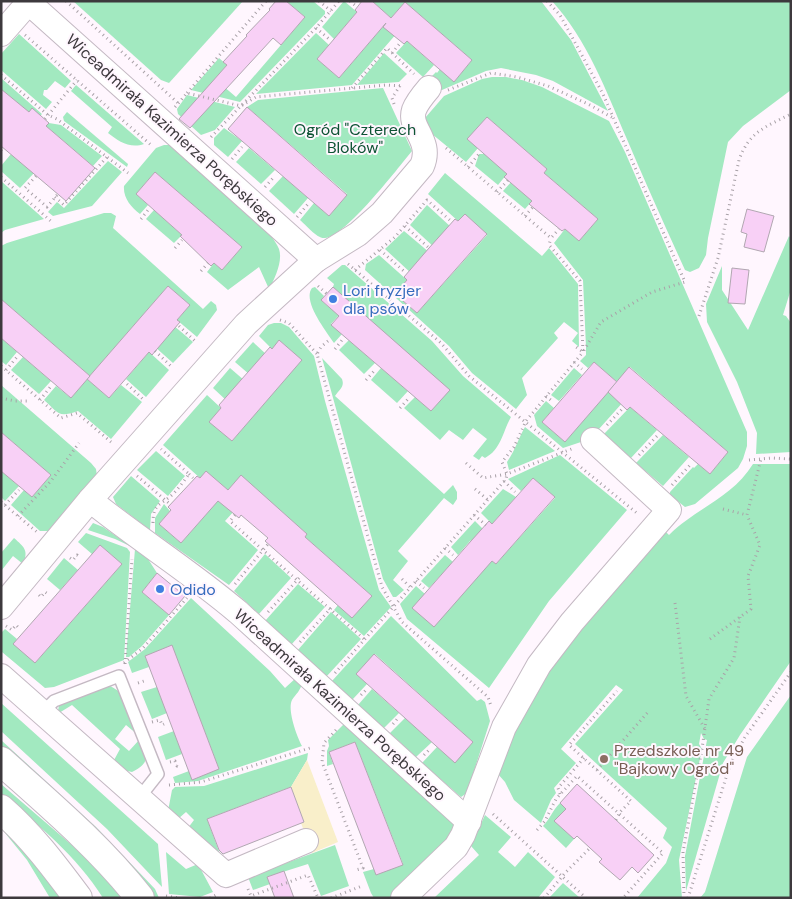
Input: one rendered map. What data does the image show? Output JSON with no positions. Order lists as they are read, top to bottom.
{
  "streets": {
    "street": ["Wiceadmirała Kazimierza Porębskiego"]
  },
  "parks": ["Ogród \"Czterech Bloków\""],
  "places": ["Lori fryzjer dla psów", "Odido", "Przedszkole nr 49 \"Bajkowy Ogród\""]
}
